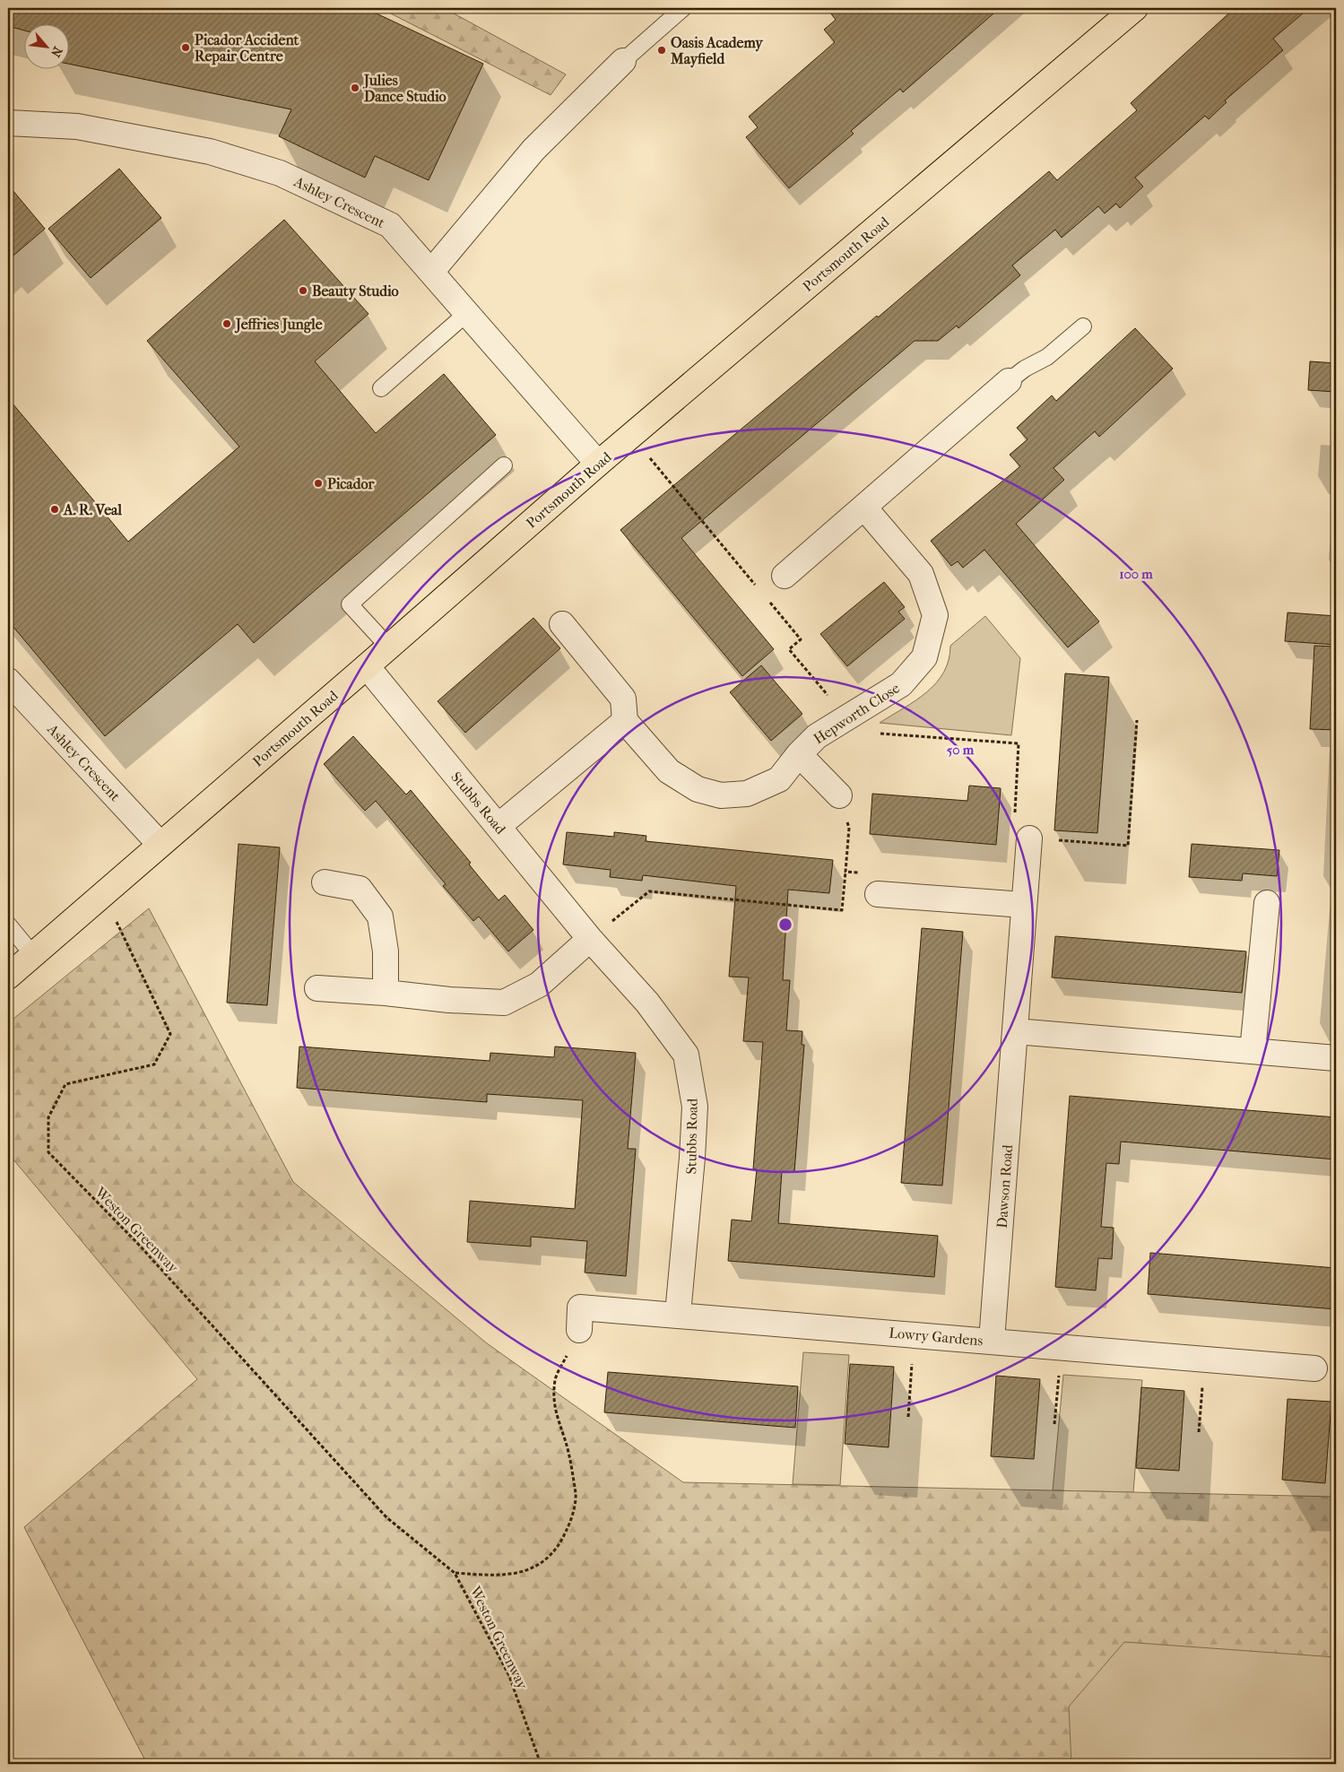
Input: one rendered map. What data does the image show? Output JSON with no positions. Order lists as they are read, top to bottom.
{
  "streets": {
    "main road": ["Portsmouth Road"],
    "street": [
      "Ashley Crescent",
      "Hepworth Close",
      "Stubbs Road",
      "Dawson Road",
      "Lowry Gardens"
    ],
    "path": ["Weston Greenway"]
  },
  "crossings": [
    ["Ashley Crescent", "Portsmouth Road"],
    ["Portsmouth Road", "Stubbs Road"],
    ["Portsmouth Road", "Weston Greenway"],
    ["Stubbs Road", "Lowry Gardens"],
    ["Dawson Road", "Lowry Gardens"],
    ["Weston Greenway", "Lowry Gardens"]
  ],
  "places": [
    "Picador Accident Repair Centre",
    "Oasis Academy Mayfield",
    "Julies Dance Studio",
    "Beauty Studio",
    "Jeffries Jungle",
    "Picador",
    "A. R. Veal"
  ],
  "north": "bottom right",
  "rings": ["100 m", "50 m"]
}
